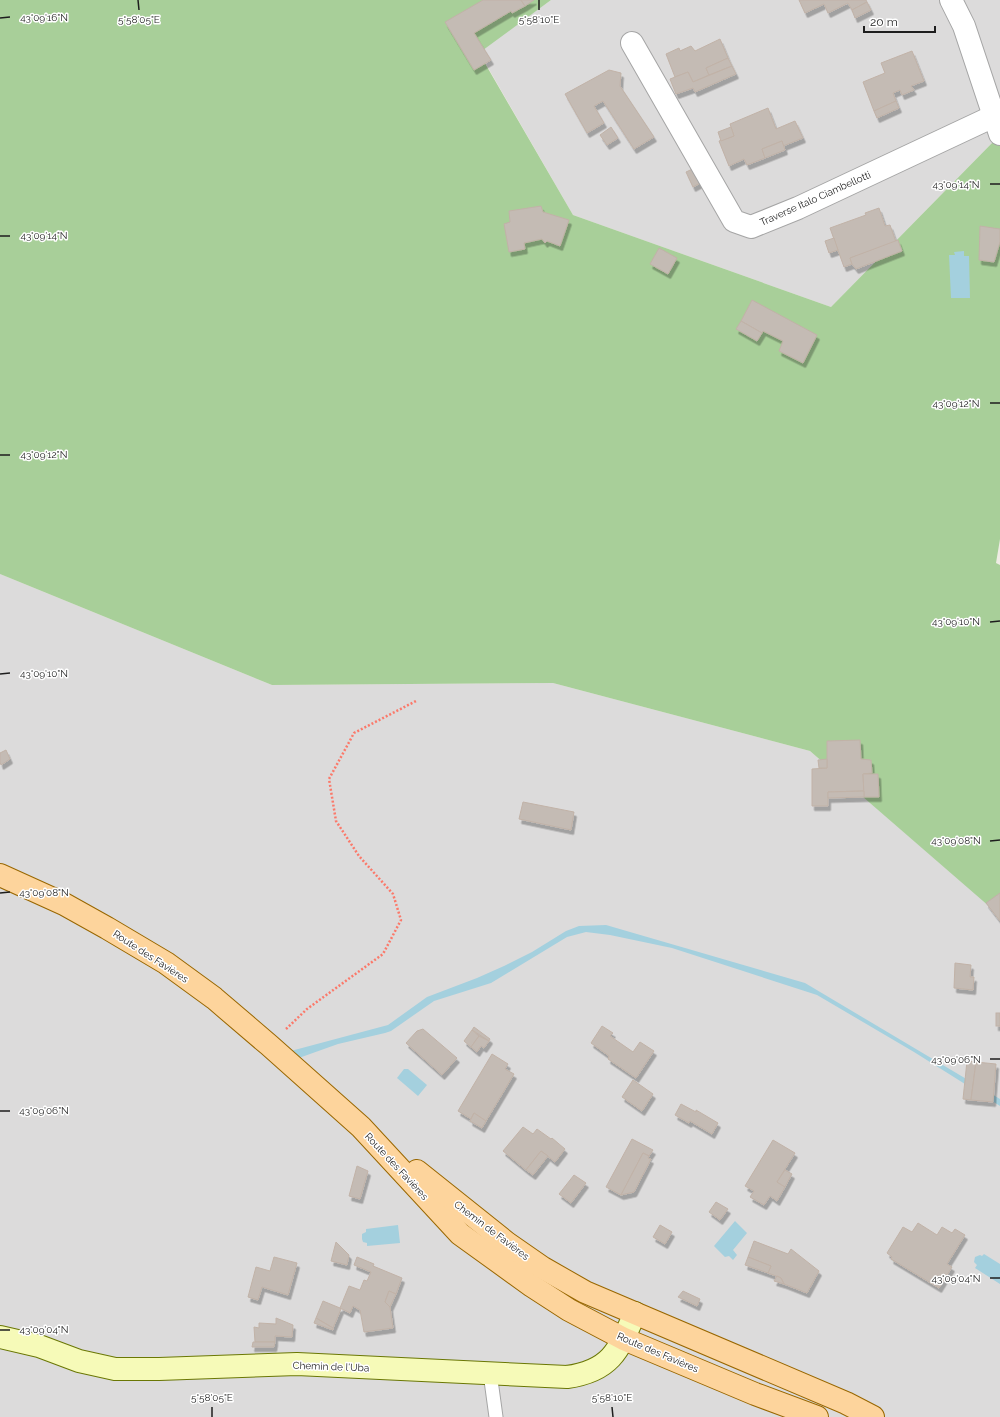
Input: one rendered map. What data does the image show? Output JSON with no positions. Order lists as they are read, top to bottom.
{
  "streets": {
    "main road": ["Route des Favières", "Chemin de Favières"],
    "street": ["Traverse Italo Ciambellotti", "Chemin de l'Uba"]
  },
  "crossings": [
    ["Route des Favières", "Chemin de Favières"],
    ["Route des Favières", "Chemin de l'Uba"],
    ["Chemin de Favières", "Chemin de l'Uba"]
  ],
  "scale_bar": "20 m",
  "coordinates": [
    "43°09'16\"N",
    "5°58'05\"E",
    "5°58'10\"E",
    "43°09'14\"N",
    "43°09'12\"N",
    "43°09'10\"N",
    "43°09'08\"N",
    "43°09'06\"N",
    "43°09'04\"N"
  ]
}
